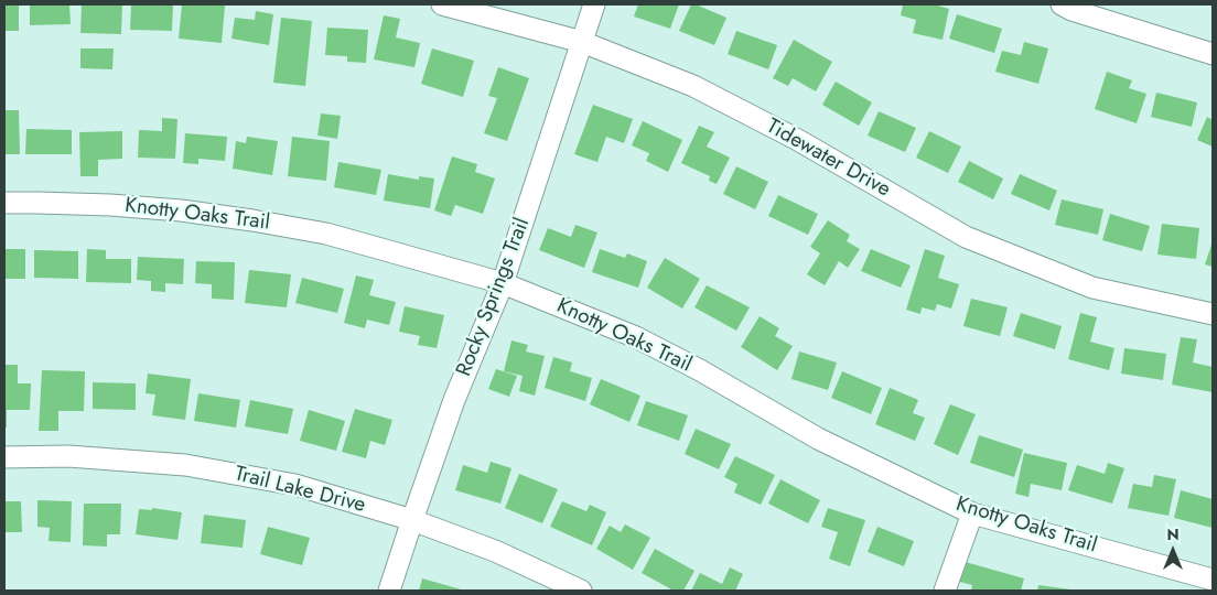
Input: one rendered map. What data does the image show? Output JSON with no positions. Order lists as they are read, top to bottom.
{
  "streets": {
    "street": [
      "Tidewater Drive",
      "Knotty Oaks Trail",
      "Rocky Springs Trail",
      "Trail Lake Drive"
    ]
  },
  "crossings": [
    ["Tidewater Drive", "Rocky Springs Trail"],
    ["Knotty Oaks Trail", "Rocky Springs Trail"],
    ["Rocky Springs Trail", "Trail Lake Drive"]
  ],
  "north": "top"
}
